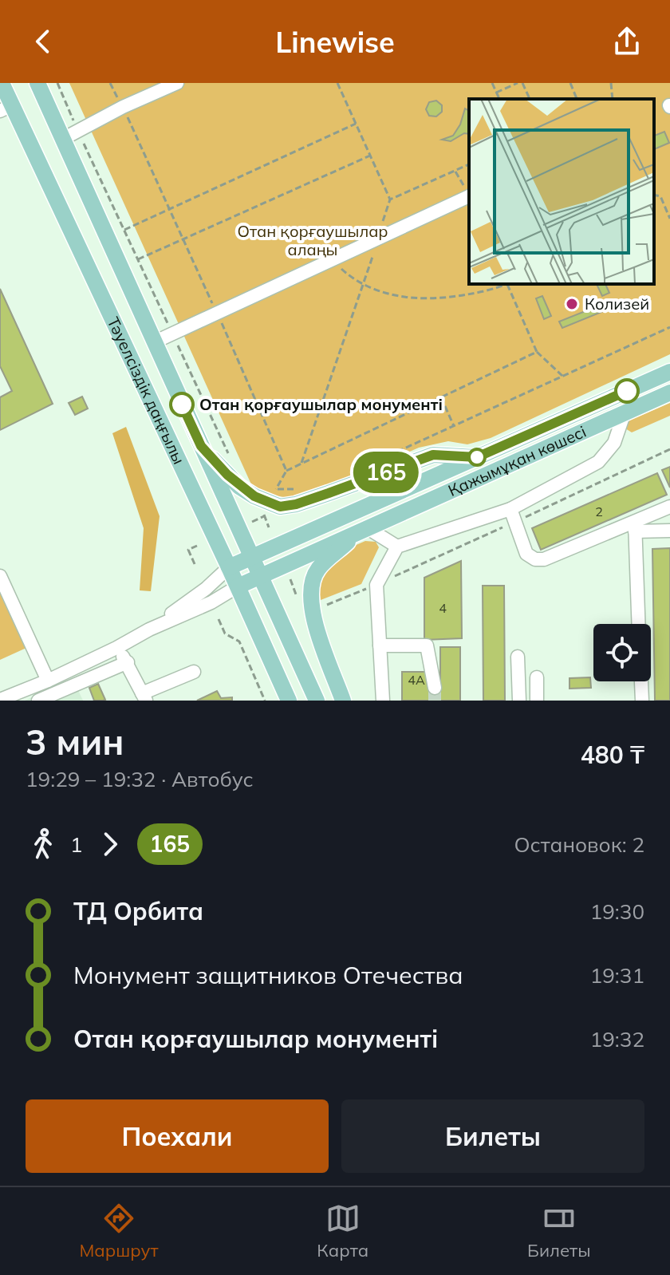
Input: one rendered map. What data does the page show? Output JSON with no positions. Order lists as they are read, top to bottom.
{
  "streets": {
    "main road": ["Тәуелсіздік даңғылы", "Қажымұқан көшесі"]
  },
  "crossings": [
    ["Тәуелсіздік даңғылы", "Қажымұқан көшесі"]
  ],
  "parks": ["Отан қорғаушылар алаңы"],
  "places": ["Колизей", "Отан қорғаушылар монументі"],
  "lines": ["bus line 165"],
  "house_numbers": ["2", "4", "4А"],
  "page": {
    "header": "Linewise",
    "on_map": "165",
    "heading": ["3 мин", "19:29 – 19:32 · Автобус", "480 ₸"],
    "legs": ["1", "165", "Остановок: 2"],
    "list": [
      {
        "name": "ТД Орбита",
        "value": "19:30"
      },
      {
        "name": "Монумент защитников Отечества",
        "value": "19:31"
      },
      {
        "name": "Отан қорғаушылар монументі",
        "value": "19:32"
      }
    ],
    "buttons": ["Поехали", "Билеты"],
    "tabs": ["Маршрут", "Карта", "Билеты"]
  }
}
